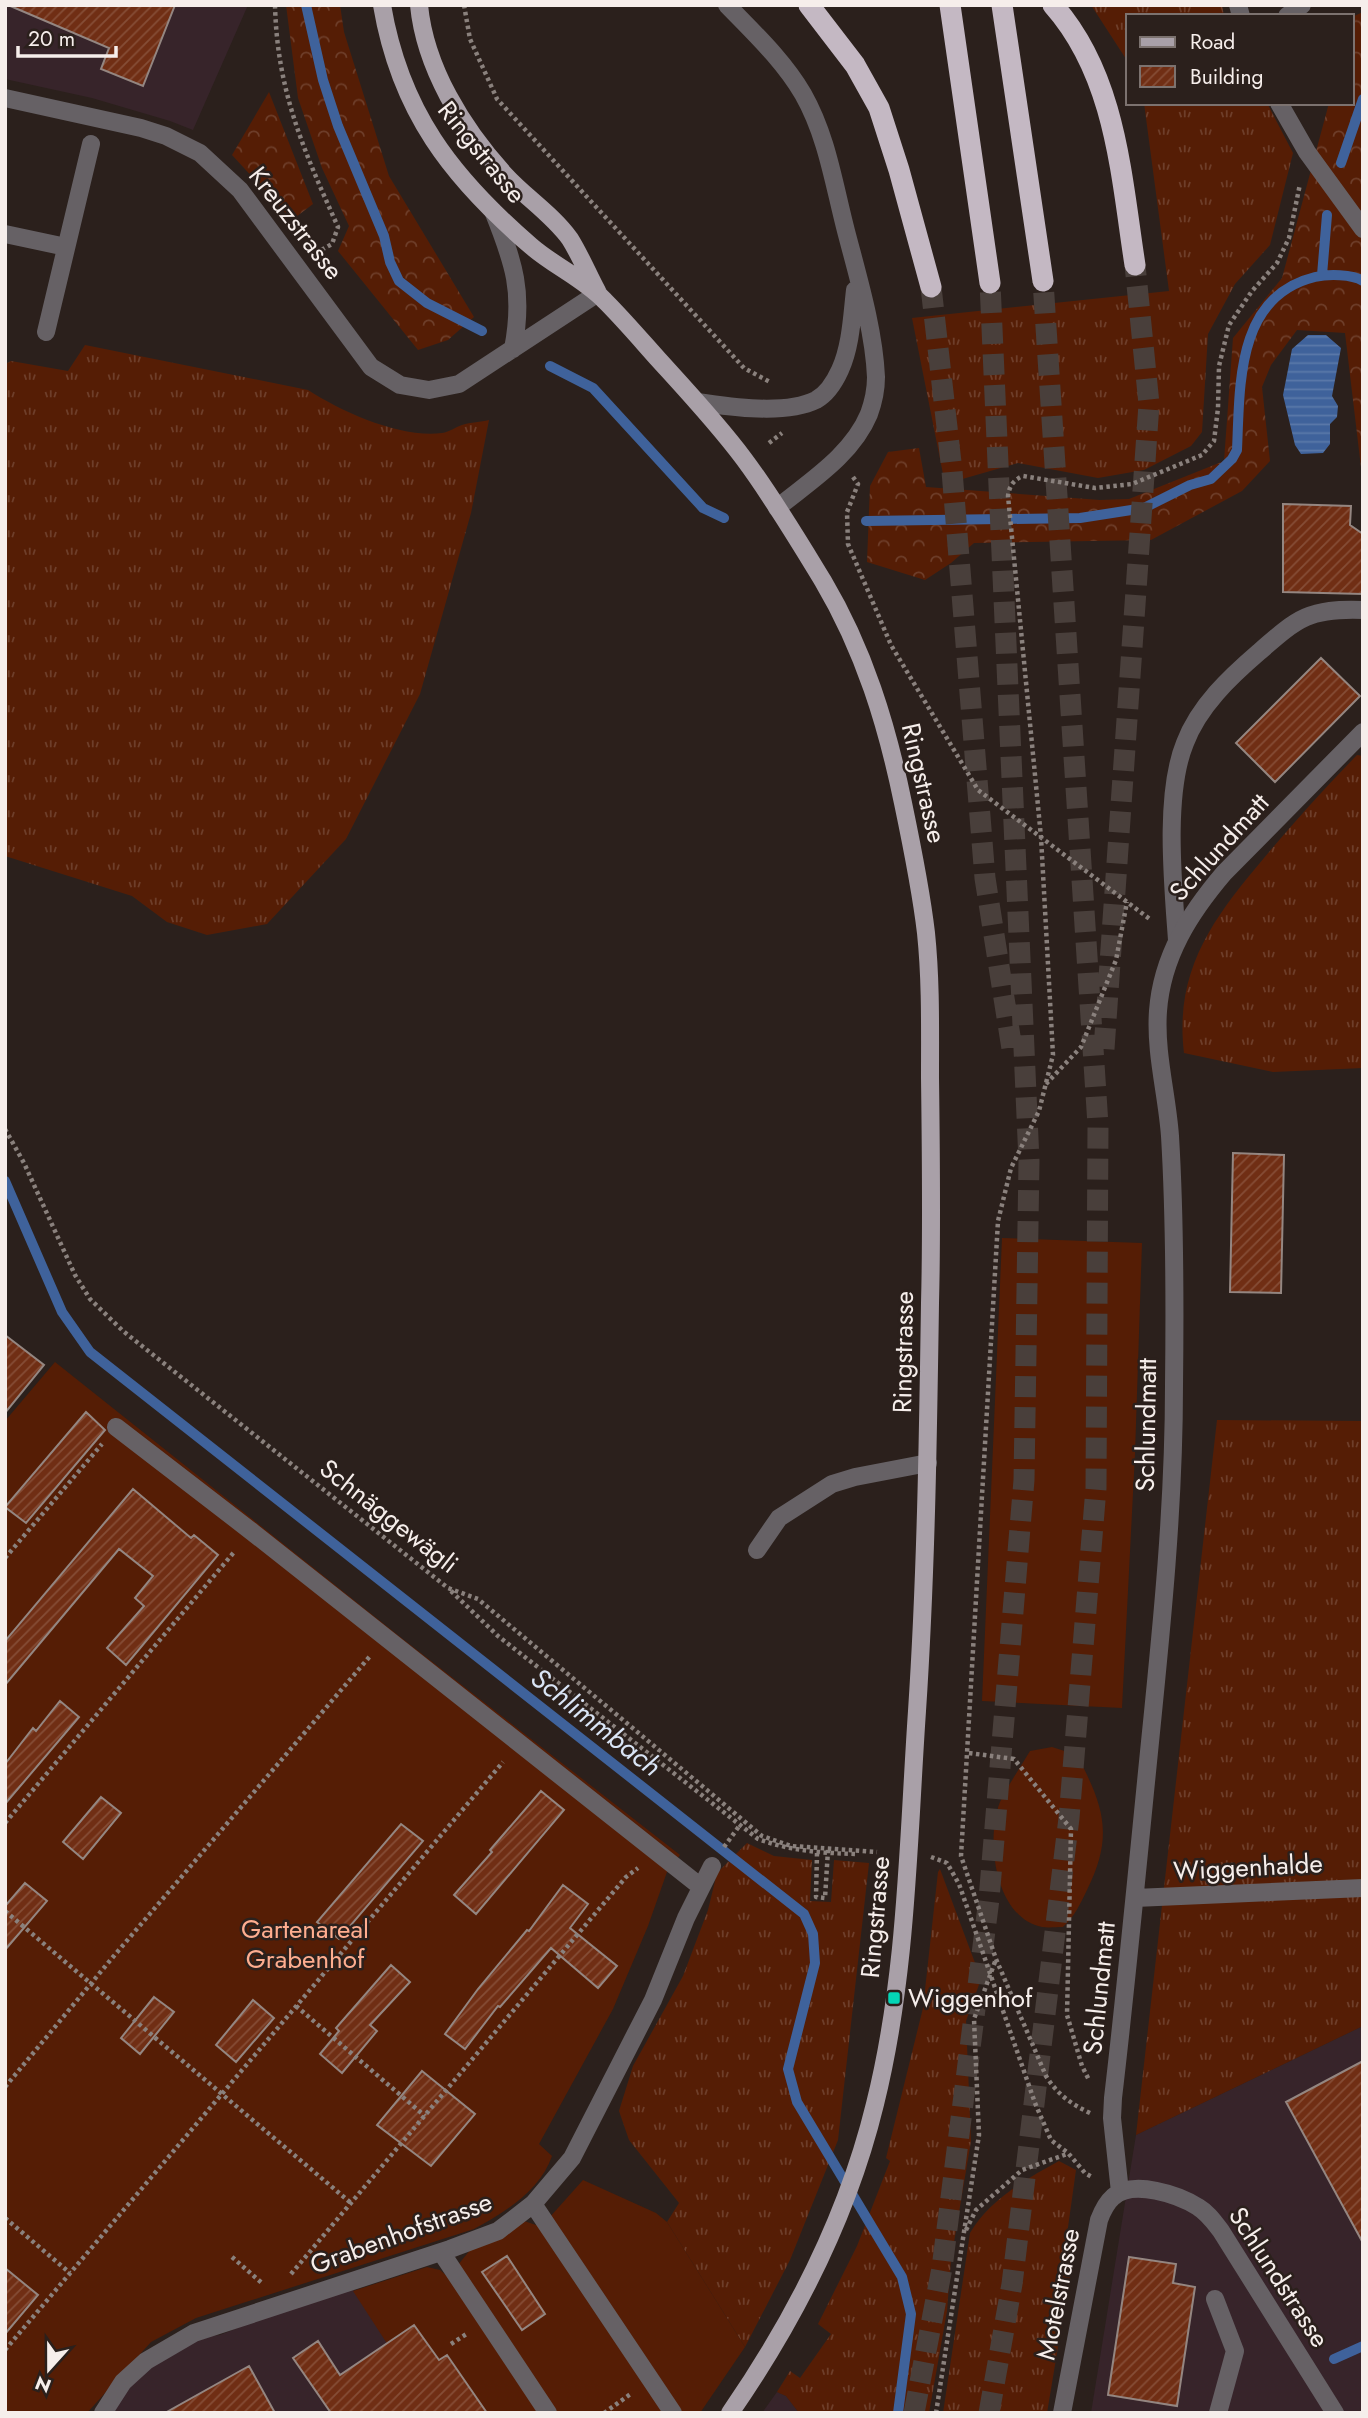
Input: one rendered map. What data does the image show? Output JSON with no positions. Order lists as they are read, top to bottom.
{
  "streets": {
    "main road": ["Ringstrasse"],
    "street": [
      "Kreuzstrasse",
      "Schlundmatt",
      "Wiggenhalde",
      "Grabenhofstrasse",
      "Schlundstrasse",
      "Motelstrasse"
    ],
    "path": ["Schnäggewägli"]
  },
  "crossings": [
    ["Ringstrasse", "Kreuzstrasse"],
    ["Schlundmatt", "Wiggenhalde"],
    ["Schlundmatt", "Schlundstrasse"],
    ["Schlundmatt", "Motelstrasse"],
    ["Schlundstrasse", "Motelstrasse"]
  ],
  "water": ["Schlimmbach"],
  "parks": ["Gartenareal Grabenhof"],
  "places": {
    "transit": ["Wiggenhof"]
  },
  "legend": ["Road", "Building"],
  "scale_bar": "20 m",
  "north": "bottom"
}
